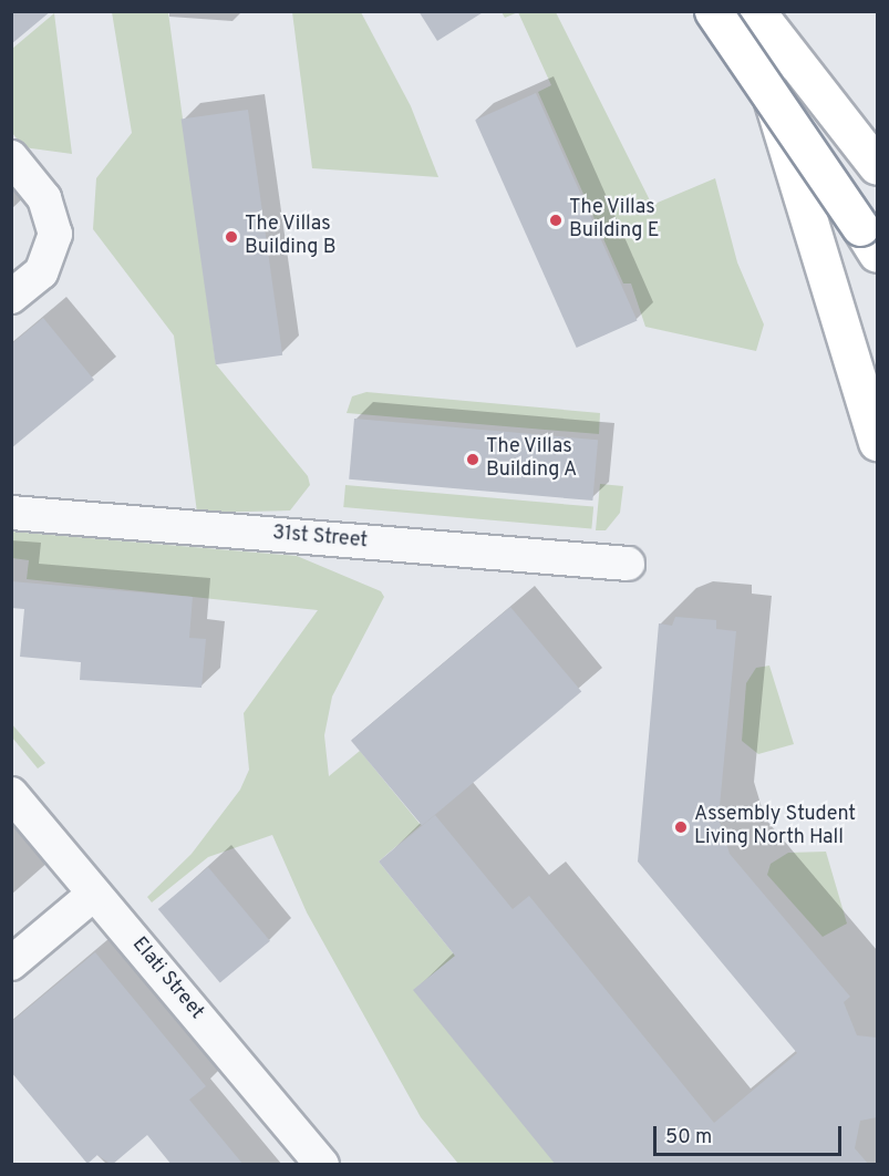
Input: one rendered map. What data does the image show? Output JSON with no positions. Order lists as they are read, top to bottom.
{
  "streets": {
    "street": ["31st Street", "Elati Street"]
  },
  "places": [
    "The Villas Building E",
    "The Villas Building B",
    "The Villas Building A",
    "Assembly Student Living North Hall"
  ],
  "scale_bar": "50 m"
}
